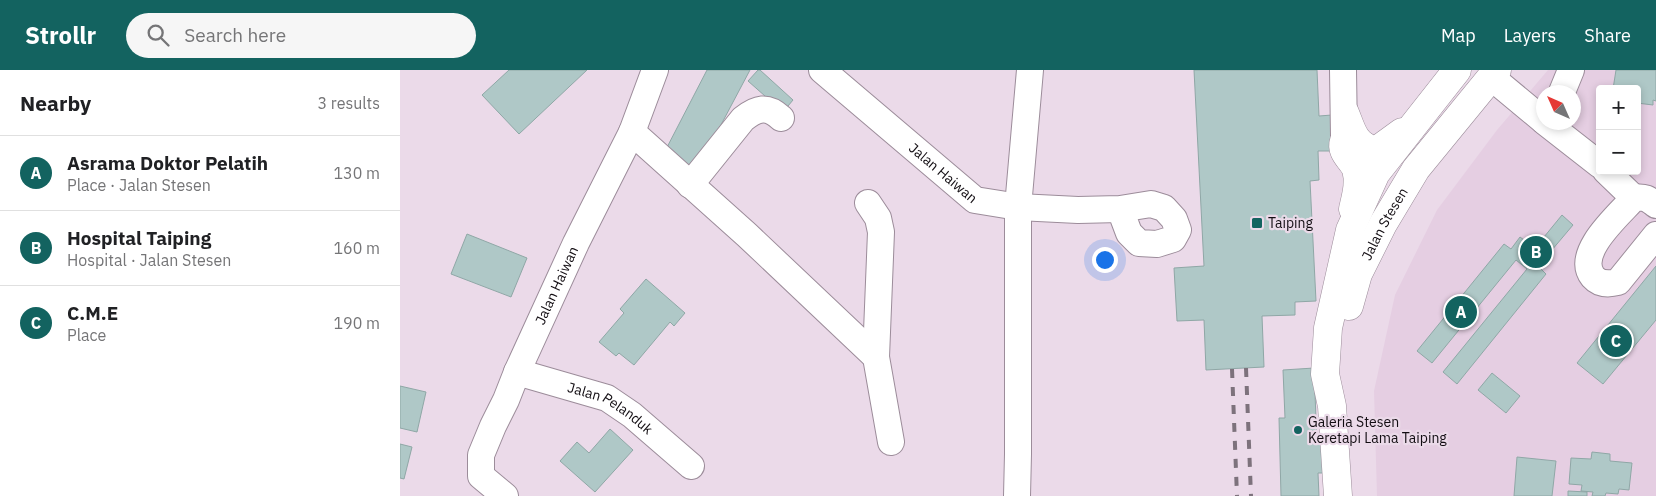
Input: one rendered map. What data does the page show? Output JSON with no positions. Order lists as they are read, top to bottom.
{
  "streets": {
    "main road": ["Jalan Stesen"],
    "street": ["Jalan Haiwan", "Jalan Pelanduk"]
  },
  "crossings": [
    ["Jalan Haiwan", "Jalan Pelanduk"]
  ],
  "places": {
    "transit": ["Taiping"],
    "other": ["Galeria Stesen Keretapi Lama Taiping"]
  },
  "north": "top left",
  "page": {
    "header": "Strollr",
    "search": "Search here",
    "nav": ["Map", "Layers", "Share"],
    "heading": ["Nearby", "3 results"],
    "map_buttons": ["+", "−"],
    "list": [
      {
        "mark": "A",
        "name": "Asrama Doktor Pelatih",
        "note": "Place · Jalan Stesen",
        "value": "130 m"
      },
      {
        "mark": "B",
        "name": "Hospital Taiping",
        "note": "Hospital · Jalan Stesen",
        "value": "160 m"
      },
      {
        "mark": "C",
        "name": "C.M.E",
        "note": "Place",
        "value": "190 m"
      }
    ],
    "pins": ["B", "A", "C"]
  }
}
